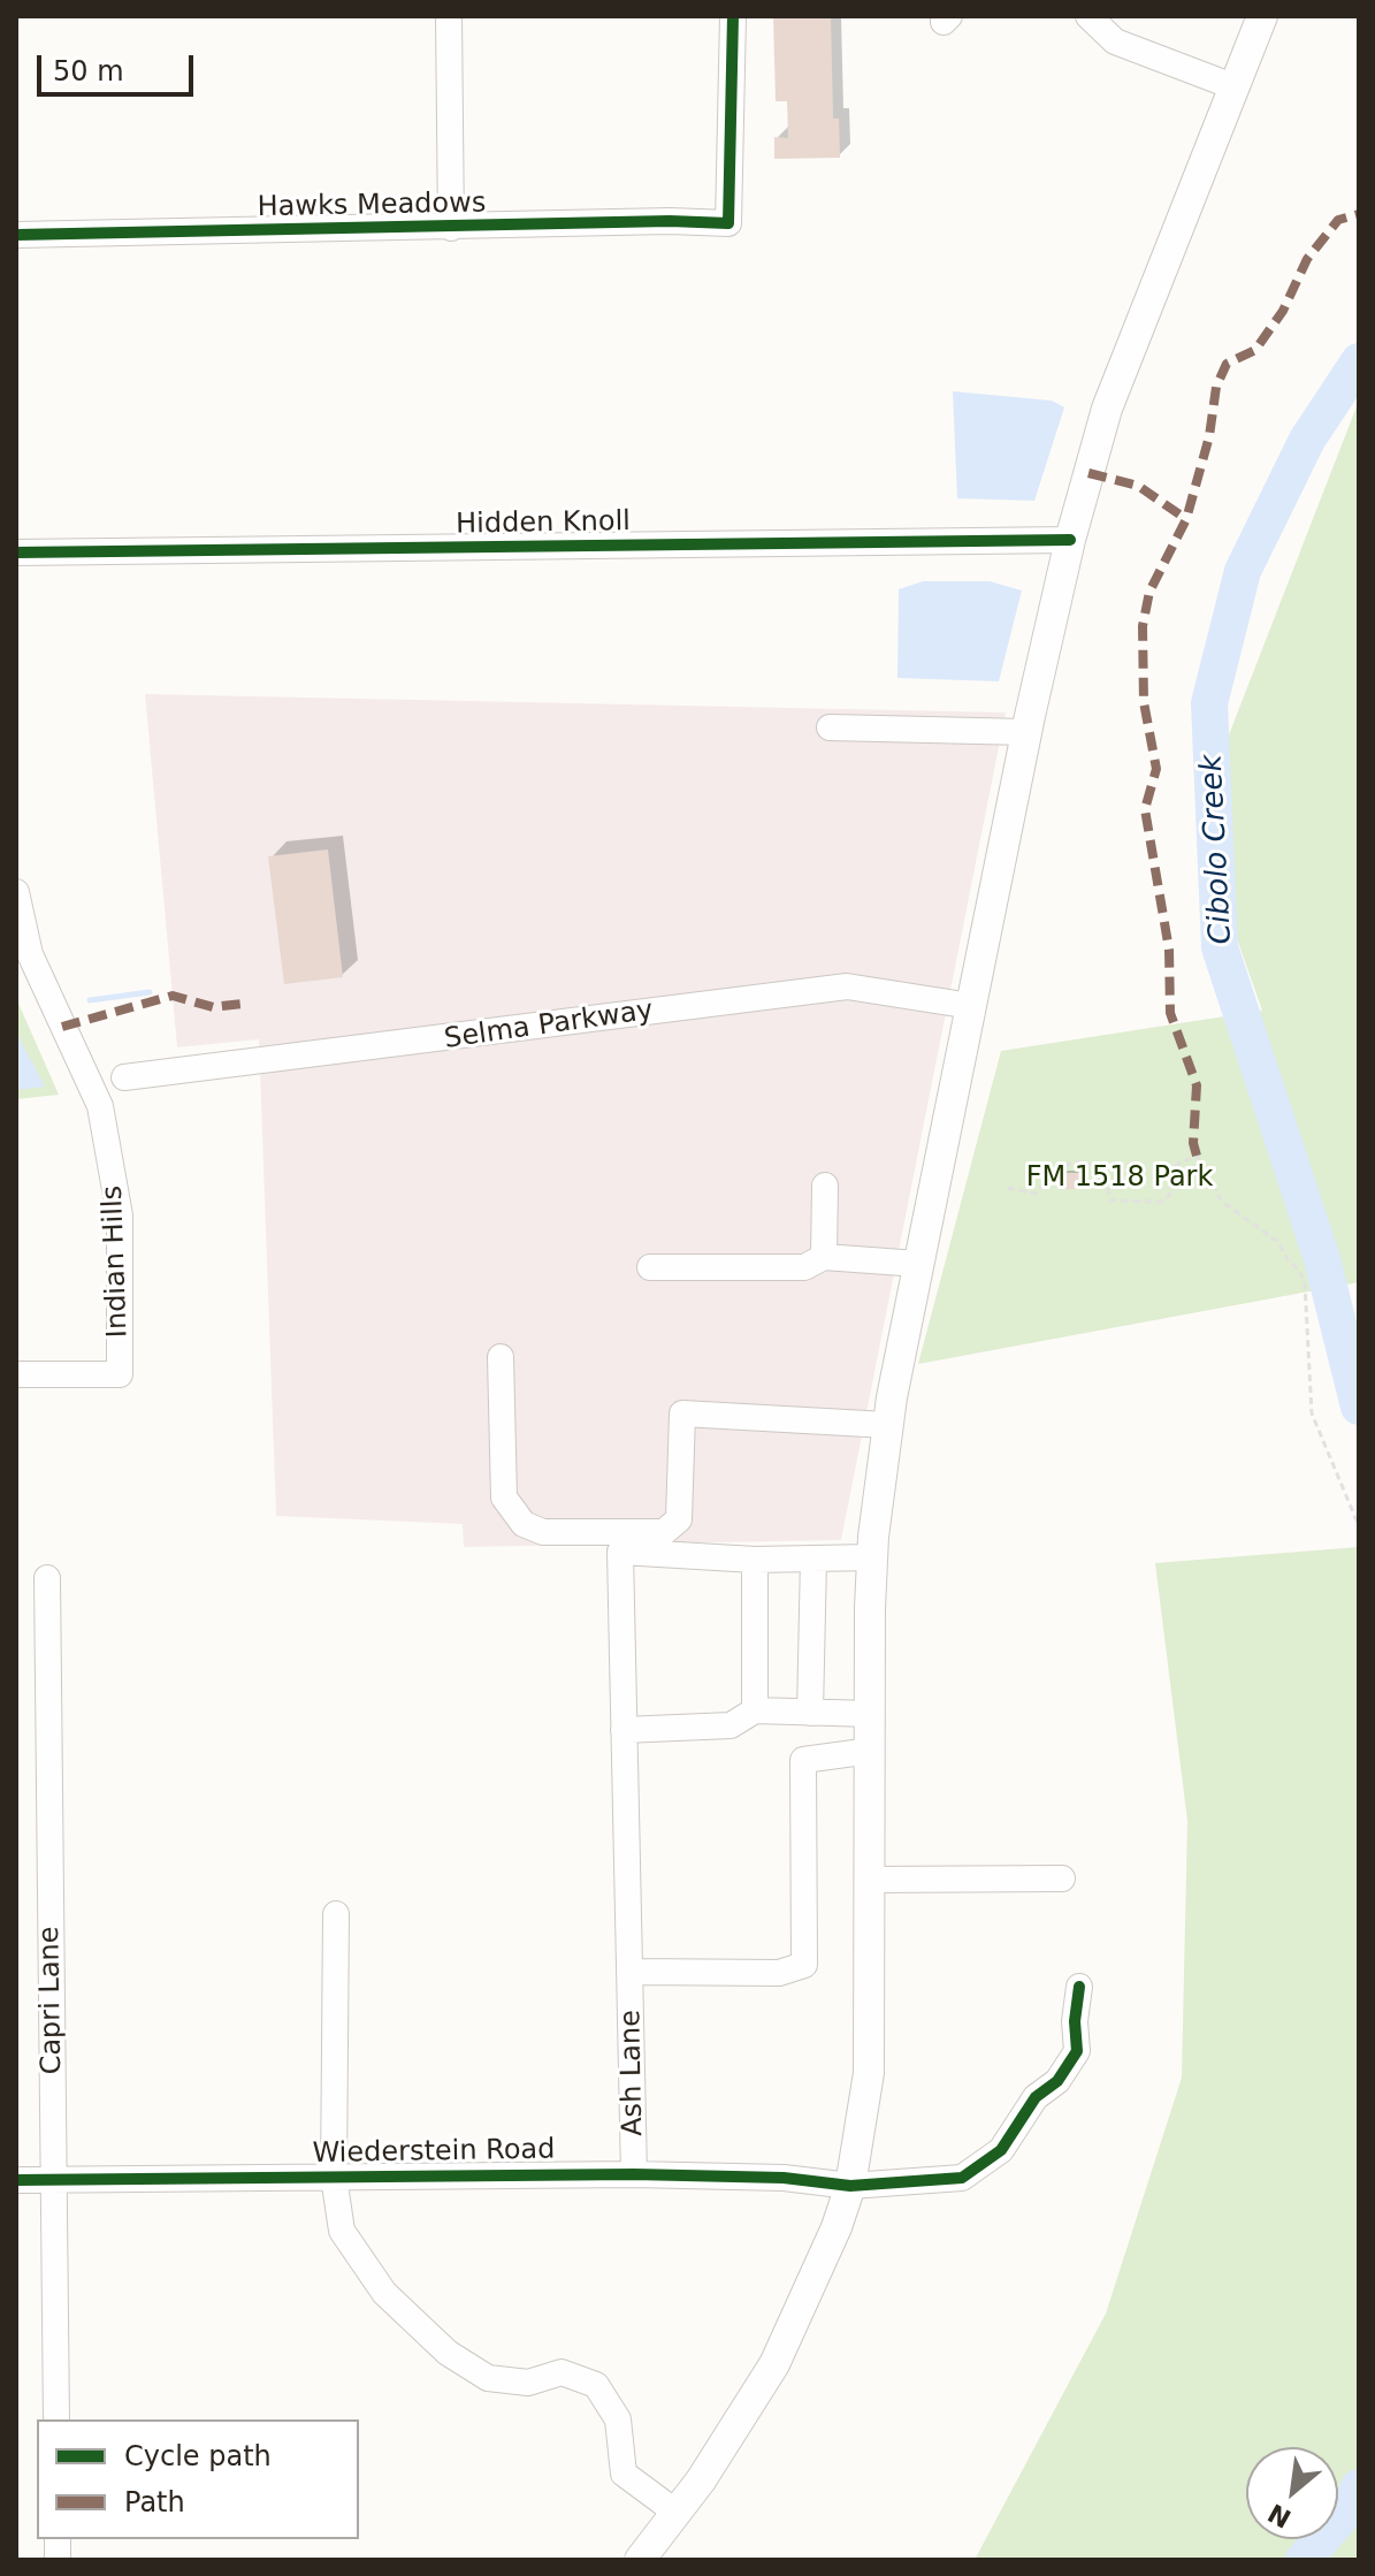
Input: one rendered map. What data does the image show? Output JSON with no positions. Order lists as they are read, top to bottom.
{
  "streets": {
    "street": [
      "Hawks Meadows",
      "Hidden Knoll",
      "Selma Parkway",
      "Indian Hills",
      "Capri Lane",
      "Ash Lane",
      "Wiederstein Road"
    ]
  },
  "crossings": [
    ["Capri Lane", "Wiederstein Road"],
    ["Ash Lane", "Wiederstein Road"]
  ],
  "water": ["Cibolo Creek"],
  "parks": ["FM 1518 Park"],
  "legend": ["Cycle path", "Path"],
  "scale_bar": "50 m",
  "north": "bottom left"
}
